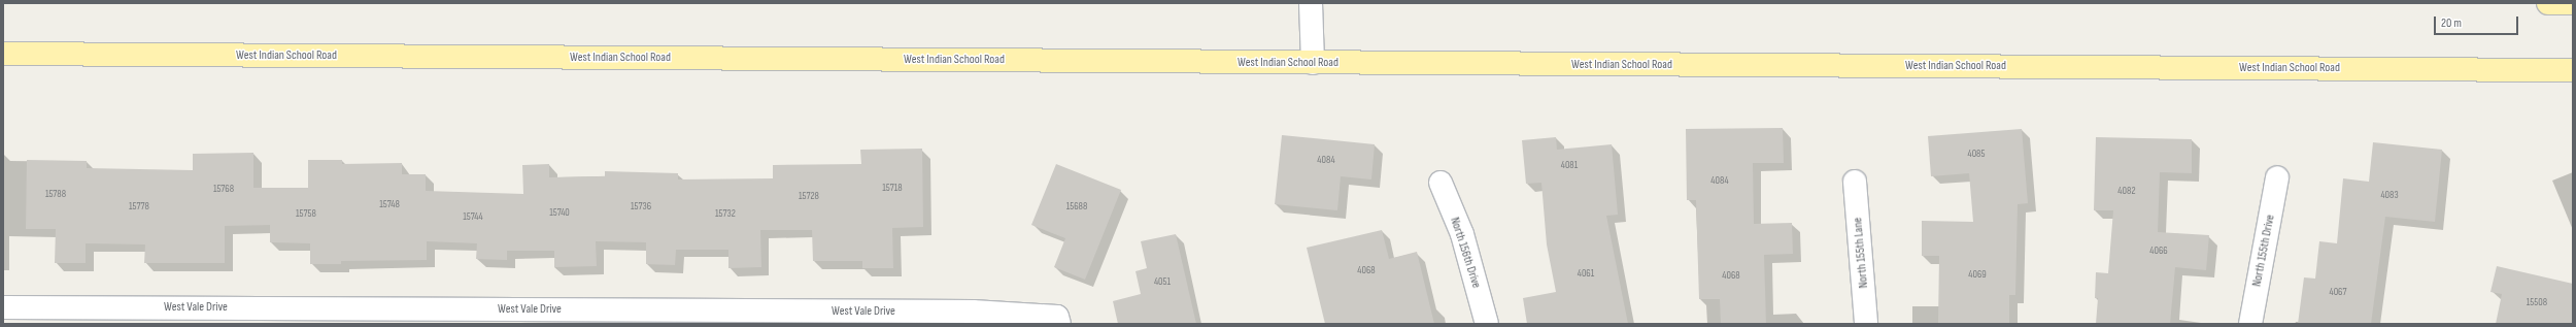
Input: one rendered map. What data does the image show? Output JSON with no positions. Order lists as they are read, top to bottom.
{
  "streets": {
    "main road": ["West Indian School Road"],
    "street": [
      "North 155th Drive",
      "North 156th Drive",
      "North 155th Lane",
      "West Vale Drive"
    ]
  },
  "house_numbers": [
    "4085",
    "4084",
    "4081",
    "4084",
    "15718",
    "15768",
    "4082",
    "15788",
    "4083",
    "15728",
    "15748",
    "15778",
    "15736",
    "15688",
    "15740",
    "15758",
    "15732",
    "15744",
    "4066",
    "4068",
    "4061",
    "4069",
    "4068",
    "4051",
    "4067",
    "15508"
  ],
  "scale_bar": "20 m"
}
